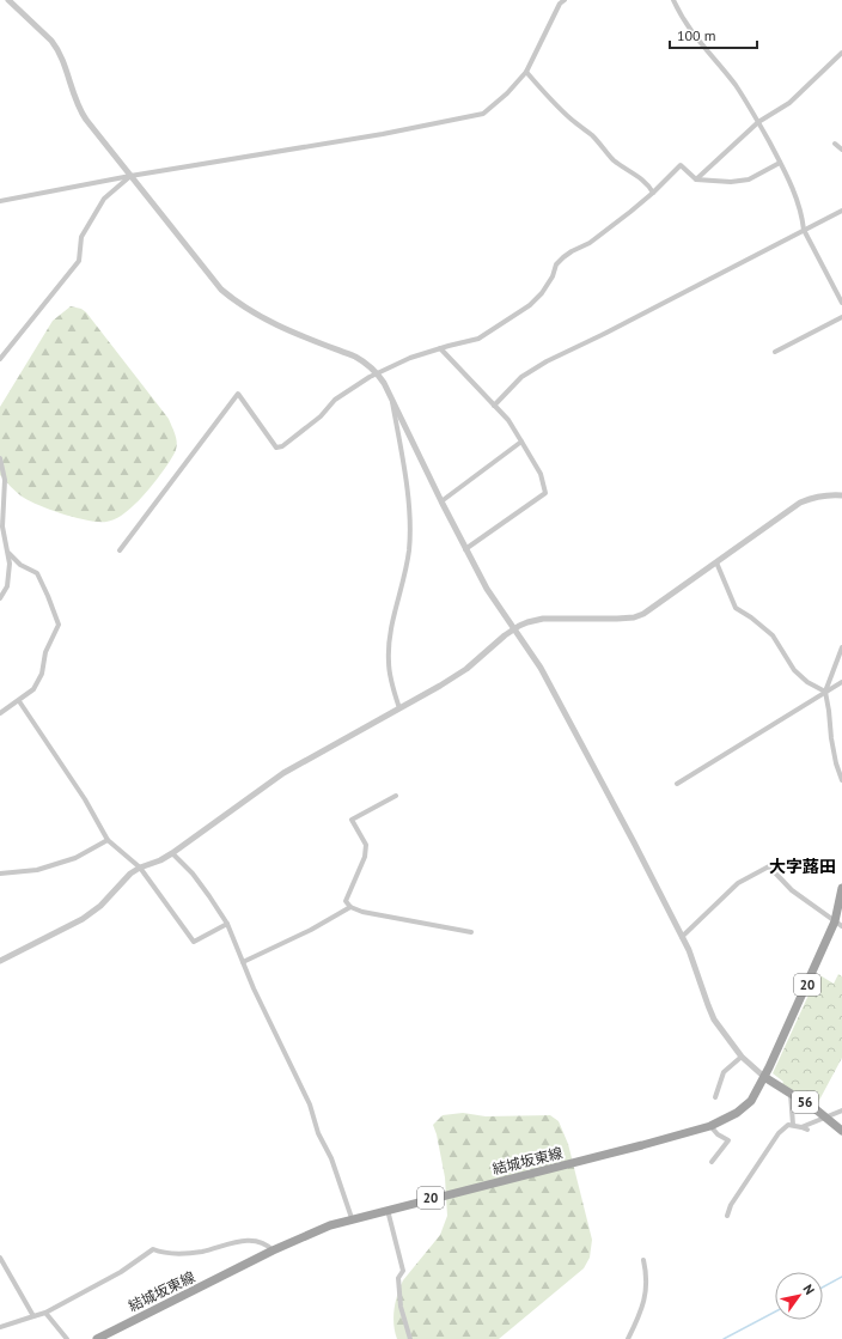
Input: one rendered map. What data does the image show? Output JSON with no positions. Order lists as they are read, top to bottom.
{
  "streets": {
    "main road": ["20", "56", "結城坂東線"]
  },
  "crossings": [
    ["56", "結城坂東線"]
  ],
  "districts": ["大字蕗田"],
  "scale_bar": "100 m",
  "north": "top right"
}
